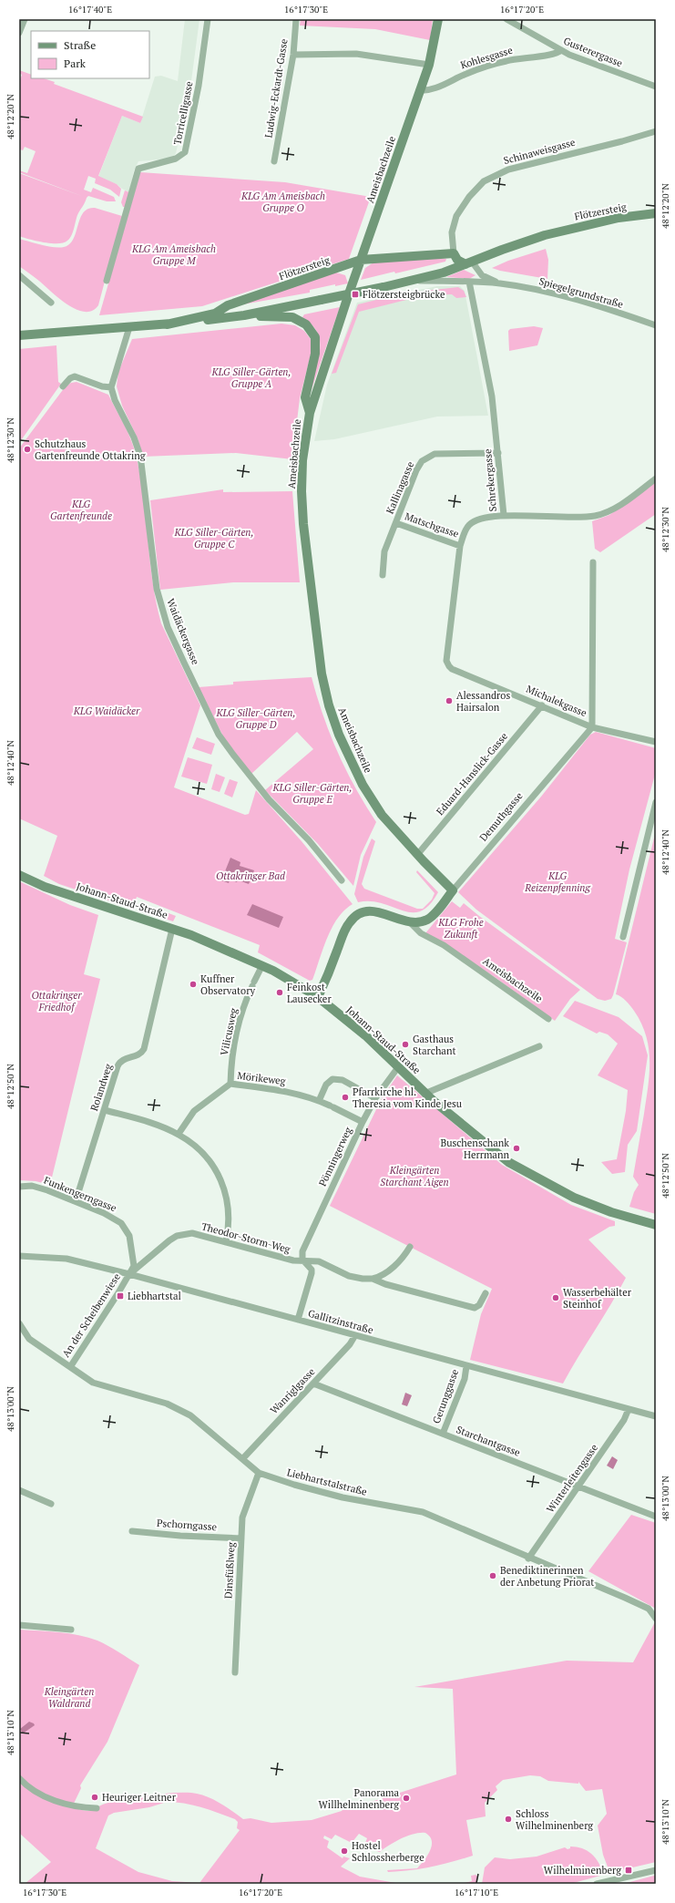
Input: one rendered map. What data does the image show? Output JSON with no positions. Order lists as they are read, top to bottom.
{
  "streets": {
    "street": [
      "Gusterergasse",
      "Kohlesgasse",
      "Ludwig-Eckardt-Gasse",
      "Torricelligasse",
      "Schinaweisgasse",
      "Ameisbachzeile",
      "Flötzersteig",
      "Spiegelgrundstraße",
      "Schrekergasse",
      "Kallinagasse",
      "Matschgasse",
      "Waidäckergasse",
      "Michalekgasse",
      "Eduard-Hanslick-Gasse",
      "Demuthgasse",
      "Johann-Staud-Straße",
      "Vilicusweg",
      "Mörikeweg",
      "Rolandweg",
      "Pönningerweg",
      "Funkengerngasse",
      "Theodor-Storm-Weg",
      "An der Scheibenwiese",
      "Gallitzinstraße",
      "Wanriglgasse",
      "Gerunggasse",
      "Starchantgasse",
      "Winterleitengasse",
      "Liebhartstalstraße",
      "Pschorngasse",
      "Dinsfüßlweg"
    ]
  },
  "crossings": [
    ["Gusterergasse", "Kohlesgasse"],
    ["Kohlesgasse", "Ameisbachzeile"],
    ["Schinaweisgasse", "Flötzersteig"],
    ["Ameisbachzeile", "Flötzersteig"],
    ["Ameisbachzeile", "Eduard-Hanslick-Gasse"],
    ["Ameisbachzeile", "Demuthgasse"],
    ["Flötzersteig", "Spiegelgrundstraße"],
    ["Spiegelgrundstraße", "Schrekergasse"],
    ["Schrekergasse", "Kallinagasse"],
    ["Schrekergasse", "Matschgasse"],
    ["Schrekergasse", "Michalekgasse"],
    ["Kallinagasse", "Matschgasse"],
    ["Michalekgasse", "Eduard-Hanslick-Gasse"],
    ["Michalekgasse", "Demuthgasse"],
    ["Johann-Staud-Straße", "Vilicusweg"],
    ["Johann-Staud-Straße", "Rolandweg"],
    ["Johann-Staud-Straße", "Pönningerweg"],
    ["Vilicusweg", "Mörikeweg"],
    ["Mörikeweg", "Pönningerweg"],
    ["Rolandweg", "Funkengerngasse"],
    ["Pönningerweg", "Theodor-Storm-Weg"],
    ["Funkengerngasse", "Theodor-Storm-Weg"],
    ["Funkengerngasse", "An der Scheibenwiese"],
    ["Funkengerngasse", "Gallitzinstraße"],
    ["Theodor-Storm-Weg", "An der Scheibenwiese"],
    ["Theodor-Storm-Weg", "Gallitzinstraße"],
    ["An der Scheibenwiese", "Gallitzinstraße"],
    ["An der Scheibenwiese", "Liebhartstalstraße"],
    ["Gallitzinstraße", "Wanriglgasse"],
    ["Gallitzinstraße", "Gerunggasse"],
    ["Gallitzinstraße", "Winterleitengasse"],
    ["Wanriglgasse", "Starchantgasse"],
    ["Wanriglgasse", "Liebhartstalstraße"],
    ["Gerunggasse", "Starchantgasse"],
    ["Starchantgasse", "Winterleitengasse"],
    ["Winterleitengasse", "Liebhartstalstraße"],
    ["Liebhartstalstraße", "Dinsfüßlweg"],
    ["Pschorngasse", "Dinsfüßlweg"]
  ],
  "parks": [
    "KLG Am Ameisbach Gruppe O",
    "KLG Am Ameisbach Gruppe M",
    "KLG Siller-Gärten, Gruppe A",
    "KLG Gartenfreunde",
    "KLG Siller-Gärten, Gruppe C",
    "KLG Waidäcker",
    "KLG Siller-Gärten, Gruppe D",
    "KLG Siller-Gärten, Gruppe E",
    "Ottakringer Bad",
    "KLG Reizenpfenning",
    "KLG Frohe Zukunft",
    "Ottakringer Friedhof",
    "Kleingärten Starchant Aigen",
    "Kleingärten Waldrand"
  ],
  "places": {
    "transit": ["Flötzersteigbrücke", "Liebhartstal", "Wilhelminenberg"],
    "other": [
      "Schutzhaus Gartenfreunde Ottakring",
      "Alessandros Hairsalon",
      "Kuffner Observatory",
      "Feinkost Lausecker",
      "Gasthaus Starchant",
      "Pfarrkirche hl. Theresia vom Kinde Jesu",
      "Buschenschank Herrmann",
      "Wasserbehälter Steinhof",
      "Benediktinerinnen der Anbetung Priorat",
      "Heuriger Leitner",
      "Panorama Willhelminenberg",
      "Schloss Wilhelminenberg",
      "Hostel Schlossherberge"
    ]
  },
  "legend": ["Straße", "Park"],
  "coordinates": [
    "16°17'40\"E",
    "16°17'30\"E",
    "16°17'20\"E",
    "48°12'20\"N",
    "48°12'30\"N",
    "48°12'40\"N",
    "48°12'50\"N",
    "48°13'00\"N",
    "48°13'10\"N",
    "16°17'10\"E"
  ]
}
